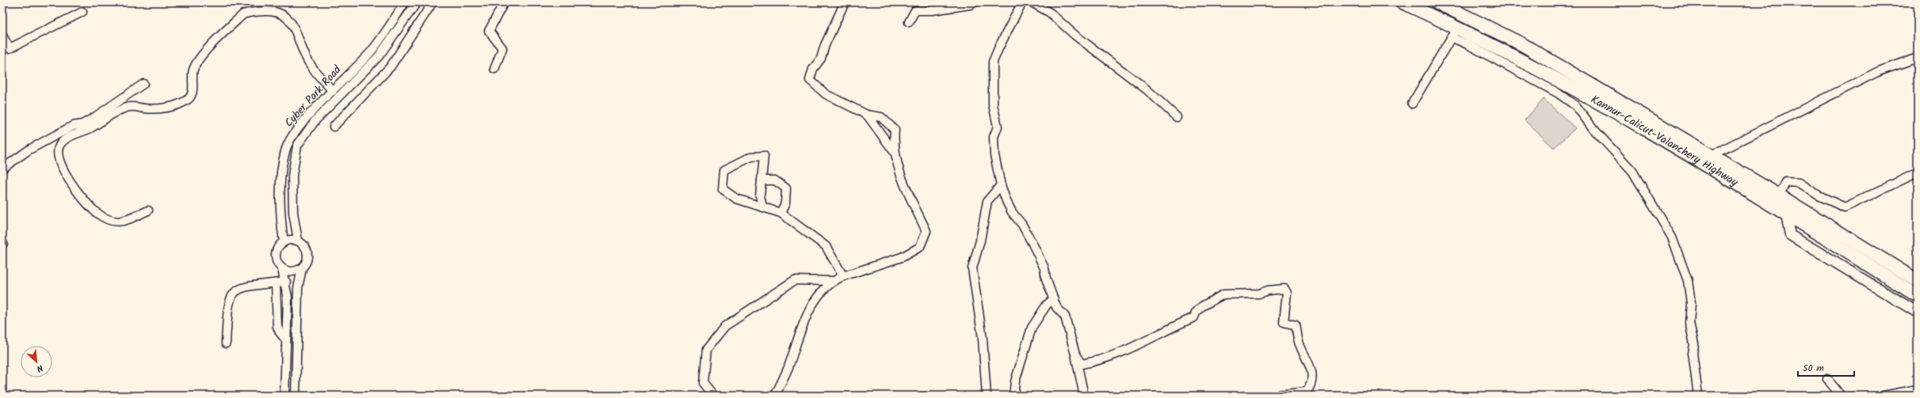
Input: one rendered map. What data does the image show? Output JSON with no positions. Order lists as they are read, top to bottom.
{
  "streets": {
    "highway": ["Kannur-Calicut-Valanchery Highway"],
    "street": ["Cyber Park Road"]
  },
  "scale_bar": "50 m",
  "north": "bottom right"
}
